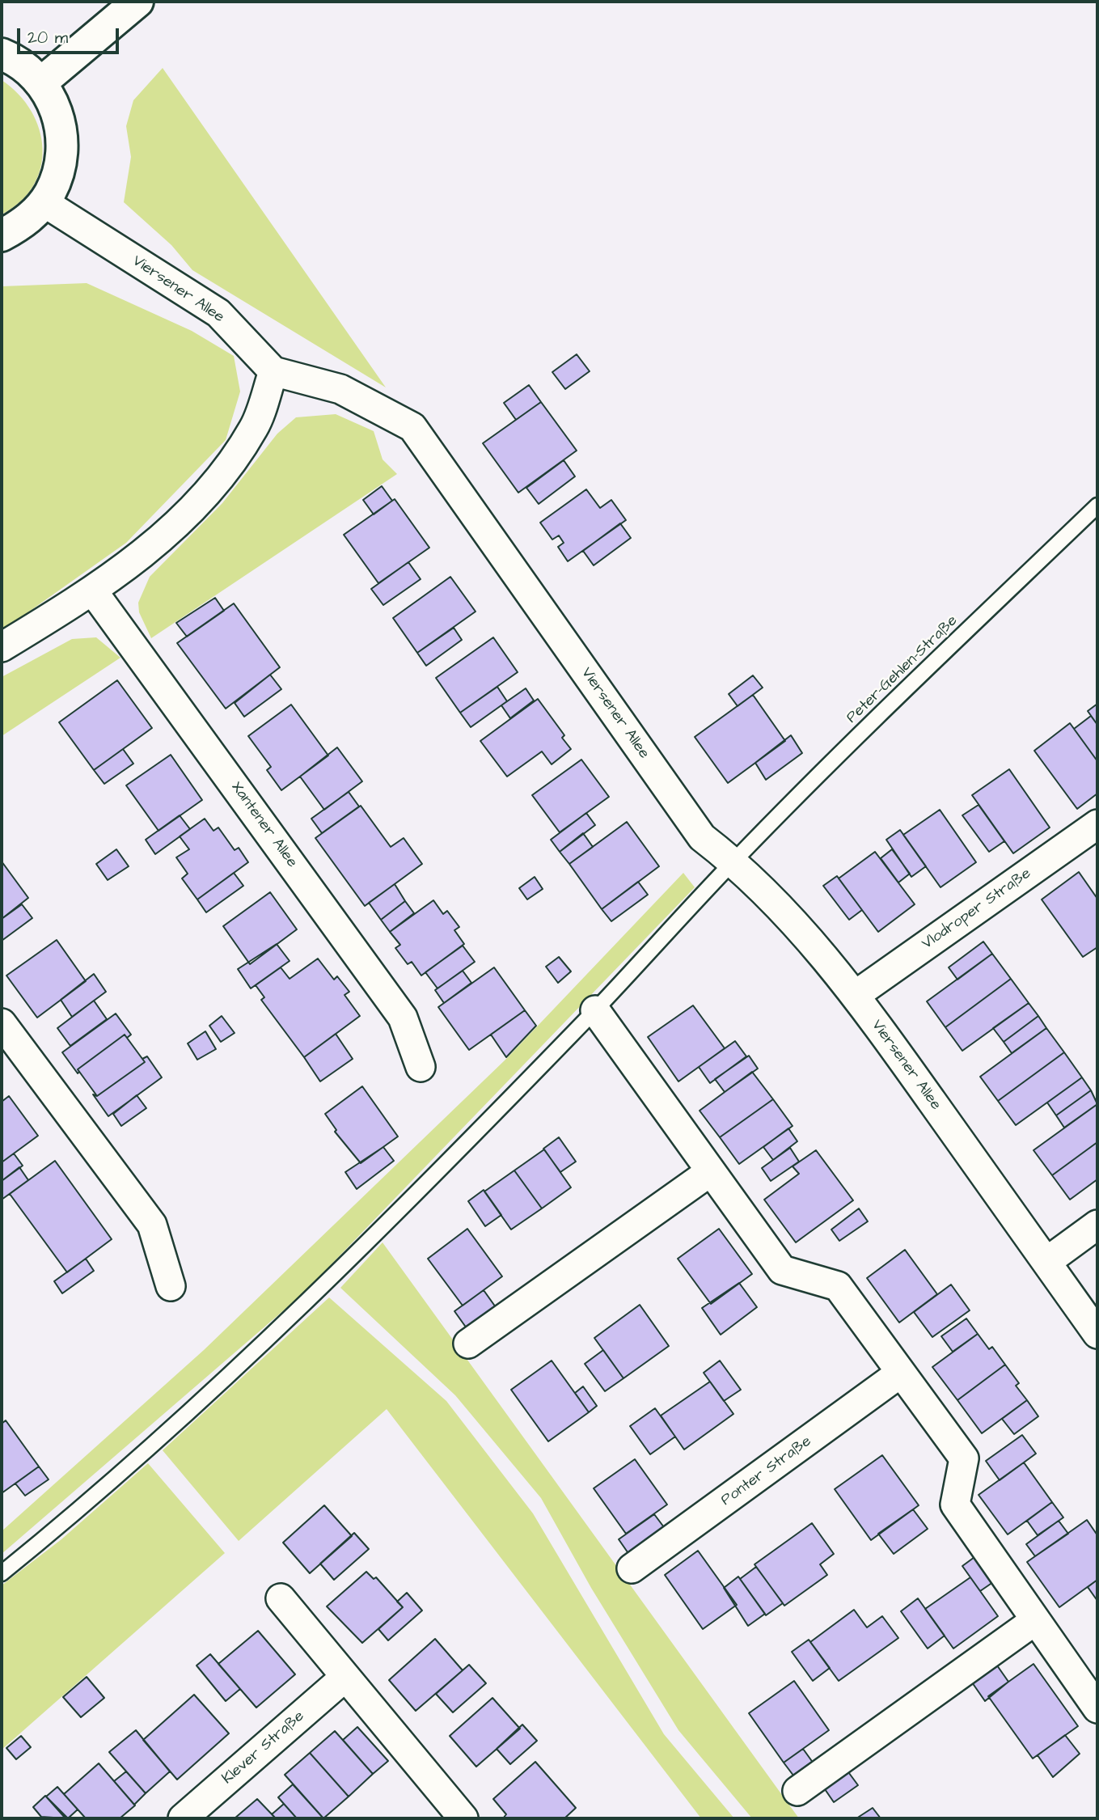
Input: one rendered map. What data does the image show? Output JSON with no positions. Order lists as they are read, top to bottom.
{
  "streets": {
    "street": [
      "Viersener Allee",
      "Xantener Allee",
      "Vlodroper Straße",
      "Ponter Straße",
      "Klever Straße"
    ],
    "lane": ["Peter-Gehlen-Straße"]
  },
  "crossings": [
    ["Viersener Allee", "Peter-Gehlen-Straße"],
    ["Viersener Allee", "Vlodroper Straße"]
  ],
  "scale_bar": "20 m"
}
